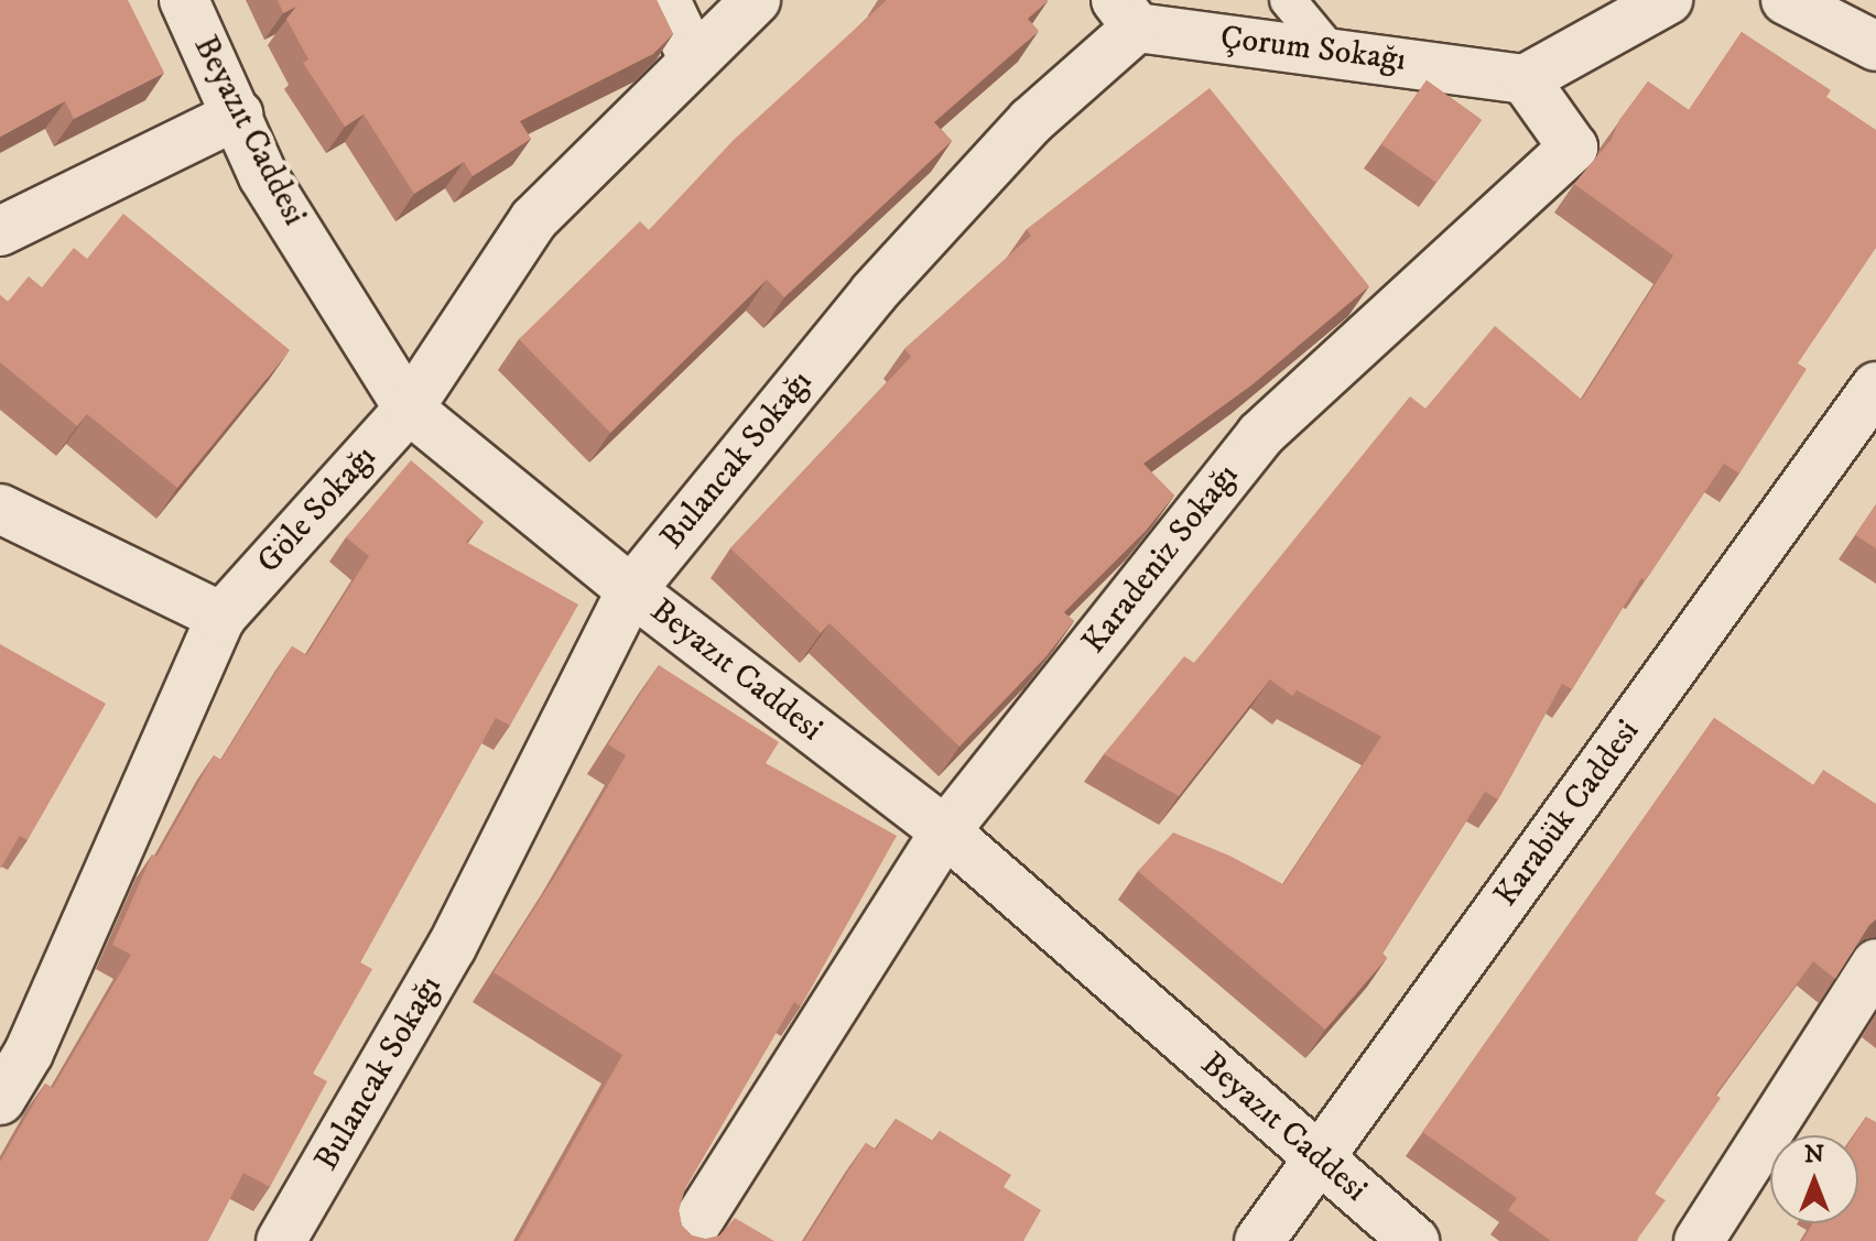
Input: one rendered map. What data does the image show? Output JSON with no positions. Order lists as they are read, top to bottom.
{
  "streets": {
    "street": [
      "Çorum Sokağı",
      "Beyazıt Caddesi",
      "Bulancak Sokağı",
      "Göle Sokağı",
      "Karadeniz Sokağı",
      "Karabük Caddesi"
    ]
  },
  "crossings": [
    ["Çorum Sokağı", "Bulancak Sokağı"],
    ["Çorum Sokağı", "Karadeniz Sokağı"],
    ["Beyazıt Caddesi", "Bulancak Sokağı"],
    ["Beyazıt Caddesi", "Göle Sokağı"],
    ["Beyazıt Caddesi", "Karadeniz Sokağı"],
    ["Beyazıt Caddesi", "Karabük Caddesi"]
  ],
  "north": "top"
}
